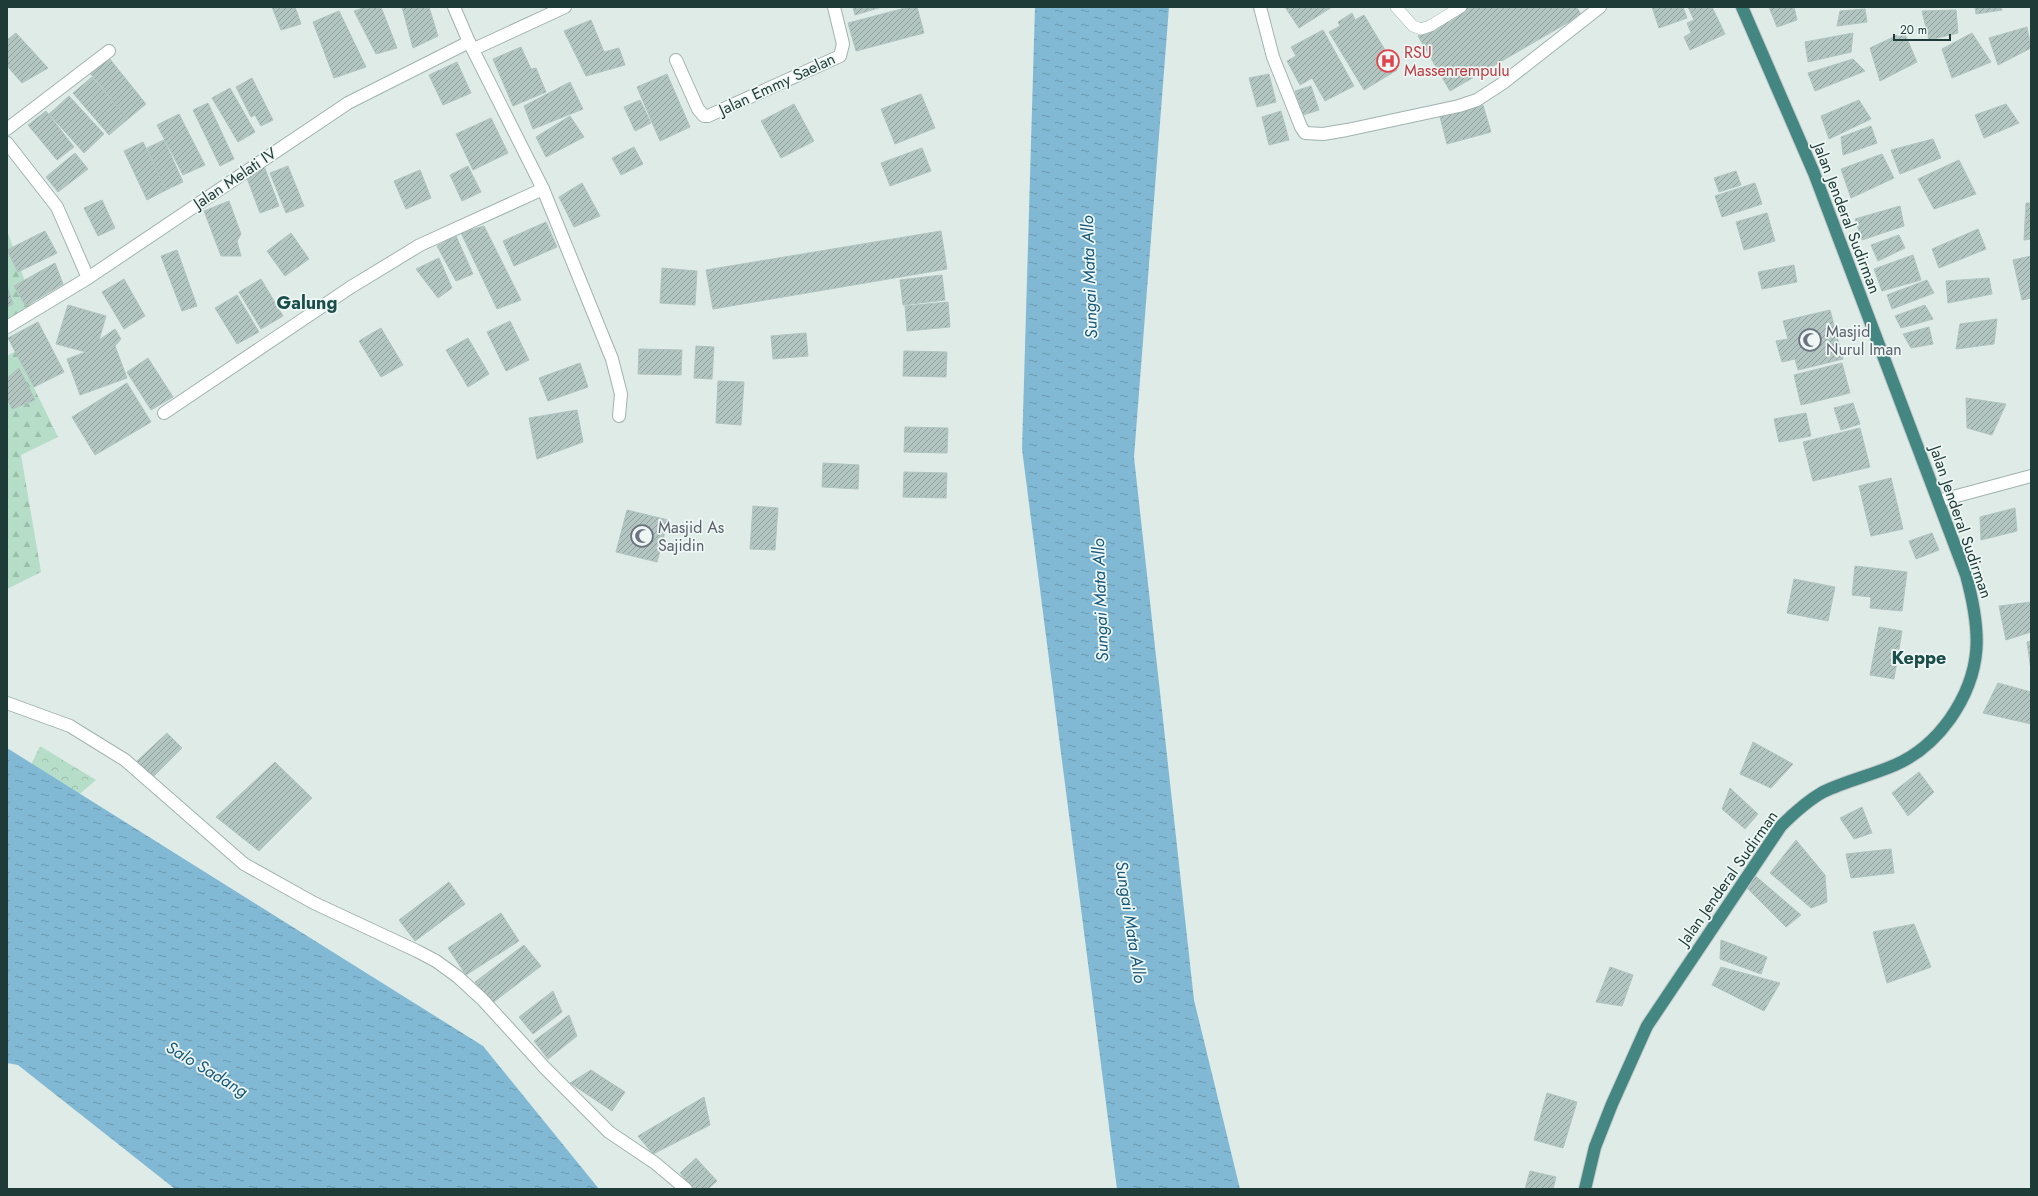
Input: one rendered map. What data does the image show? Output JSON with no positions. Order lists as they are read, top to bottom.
{
  "streets": {
    "highway": ["Jalan Jenderal Sudirman"],
    "street": ["Jalan Emmy Saelan", "Jalan Melati IV"]
  },
  "districts": ["Galung", "Keppe"],
  "water": ["Sungai Mata Allo", "Salo Sadang"],
  "places": {
    "hospital": ["RSU Massenrempulu"],
    "mosque": ["Masjid Nurul Iman", "Masjid As Sajidin"]
  },
  "scale_bar": "20 m"
}
